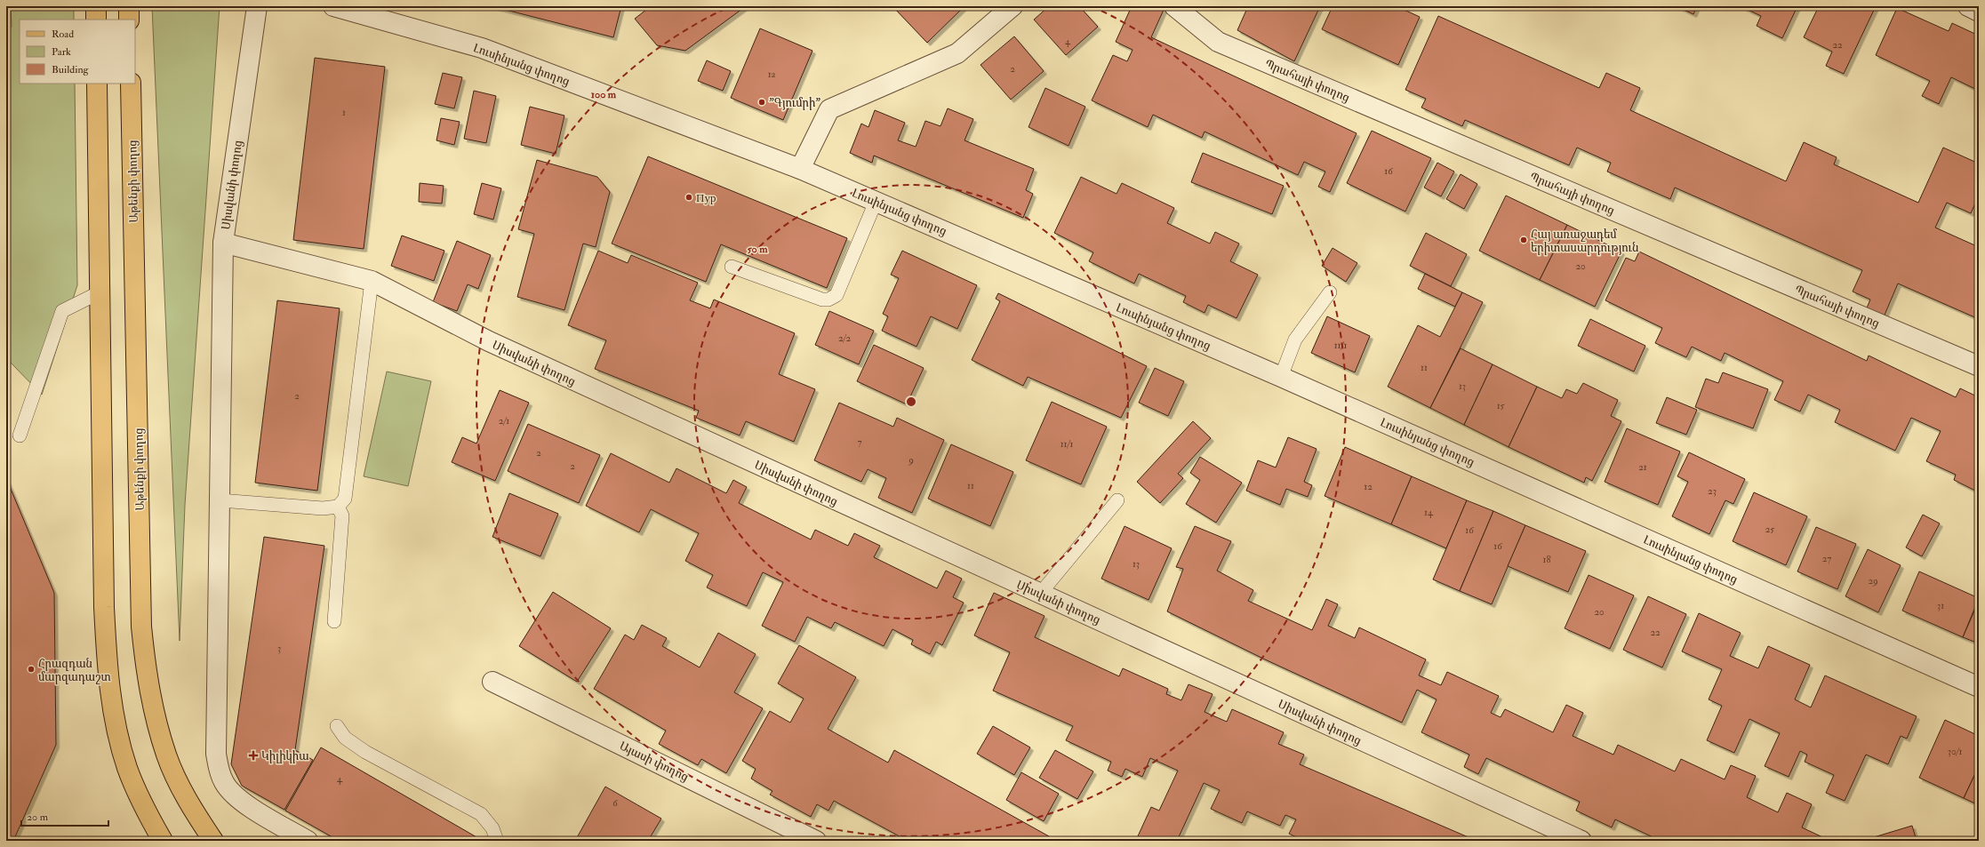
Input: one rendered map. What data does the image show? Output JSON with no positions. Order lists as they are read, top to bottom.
{
  "streets": {
    "main road": ["Աթենքի փողոց"],
    "street": [
      "Լուսինյանց փողոց",
      "Պրահայի փողոց",
      "Սիսվանի փողոց",
      "Այասի փողոց"
    ]
  },
  "places": {
    "other": [
      "\"Գյումրի\"",
      "Пур",
      "Հայ առաջադեմ երիտասարդություն",
      "Հրազդան մարզադաշտ"
    ],
    "health": ["Կիլիկիա"]
  },
  "house_numbers": [
    "4",
    "22",
    "2",
    "1a",
    "1",
    "16",
    "20",
    "2/2",
    "11/1",
    "11",
    "13",
    "2",
    "15",
    "2/1",
    "7",
    "11/1",
    "2",
    "9",
    "2",
    "21",
    "11",
    "12",
    "23",
    "14",
    "25",
    "16",
    "16",
    "27",
    "18",
    "13",
    "29",
    "31",
    "20",
    "22",
    "3",
    "30/1",
    "4",
    "6"
  ],
  "legend": ["Road", "Park", "Building"],
  "scale_bar": "20 m",
  "rings": ["100 m", "50 m"]
}
